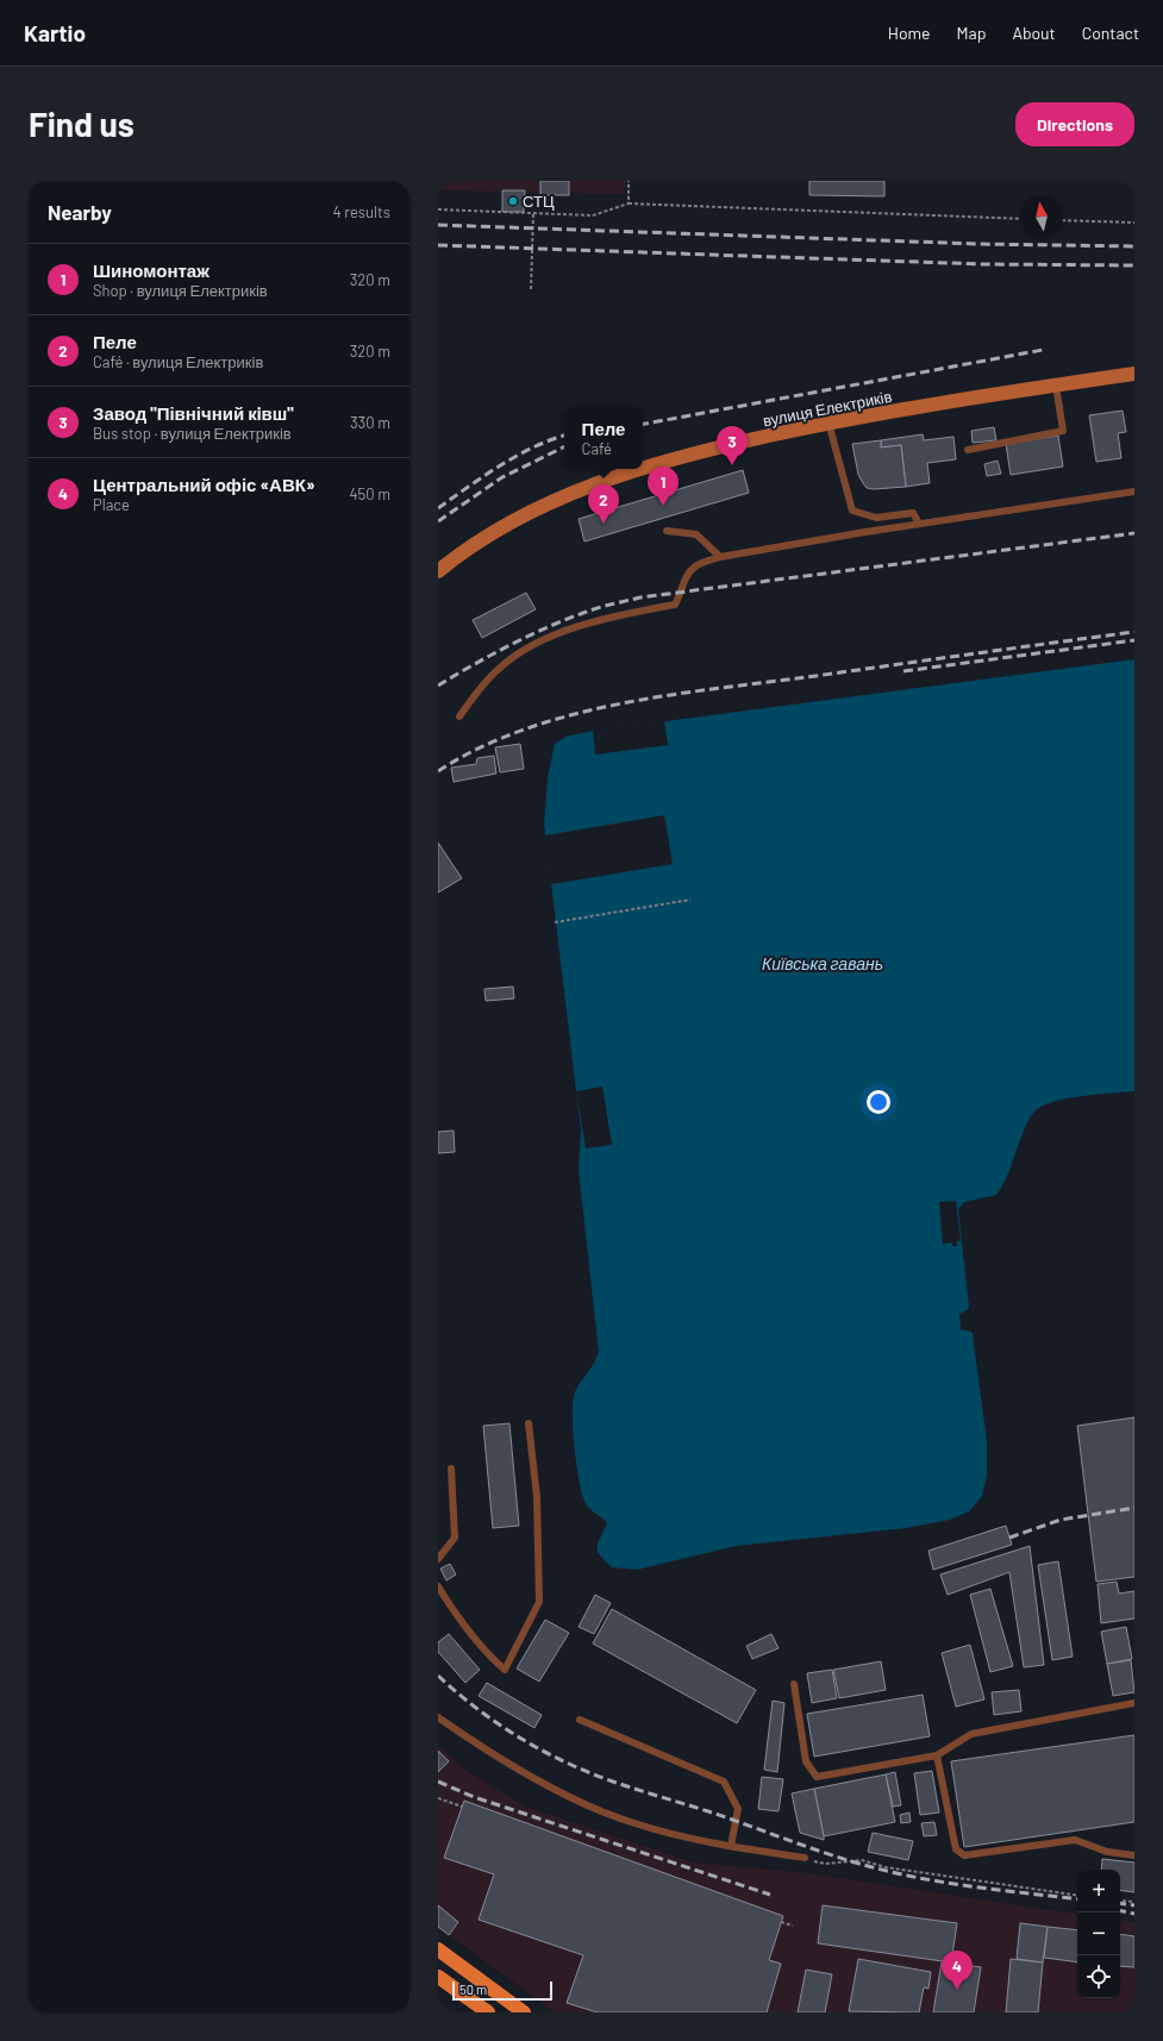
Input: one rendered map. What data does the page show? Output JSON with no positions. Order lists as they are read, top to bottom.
{
  "streets": {
    "street": ["вулиця Електриків"]
  },
  "water": ["Київська гавань"],
  "places": ["СТЦ"],
  "scale_bar": "50 m",
  "north": "top",
  "page": {
    "header": "Kartio",
    "nav": [
      "Home",
      "Map",
      "About",
      "Contact"
    ],
    "buttons": "Directions",
    "title": "Find us",
    "heading": ["Nearby", "4 results"],
    "list": [
      {
        "mark": "1",
        "name": "Шиномонтаж",
        "note": "Shop · вулиця Електриків",
        "value": "320 m"
      },
      {
        "mark": "2",
        "name": "Пеле",
        "note": "Café · вулиця Електриків",
        "value": "320 m"
      },
      {
        "mark": "3",
        "name": "Завод \"Північний кiвш\"",
        "note": "Bus stop · вулиця Електриків",
        "value": "330 m"
      },
      {
        "mark": "4",
        "name": "Центральний офіс «АВК»",
        "note": "Place",
        "value": "450 m"
      }
    ],
    "popup": ["Пеле", "Café"],
    "pins": [
      "3",
      "1",
      "2",
      "4"
    ],
    "map_buttons": ["+", "−"],
    "scale": "50 m"
  }
}
